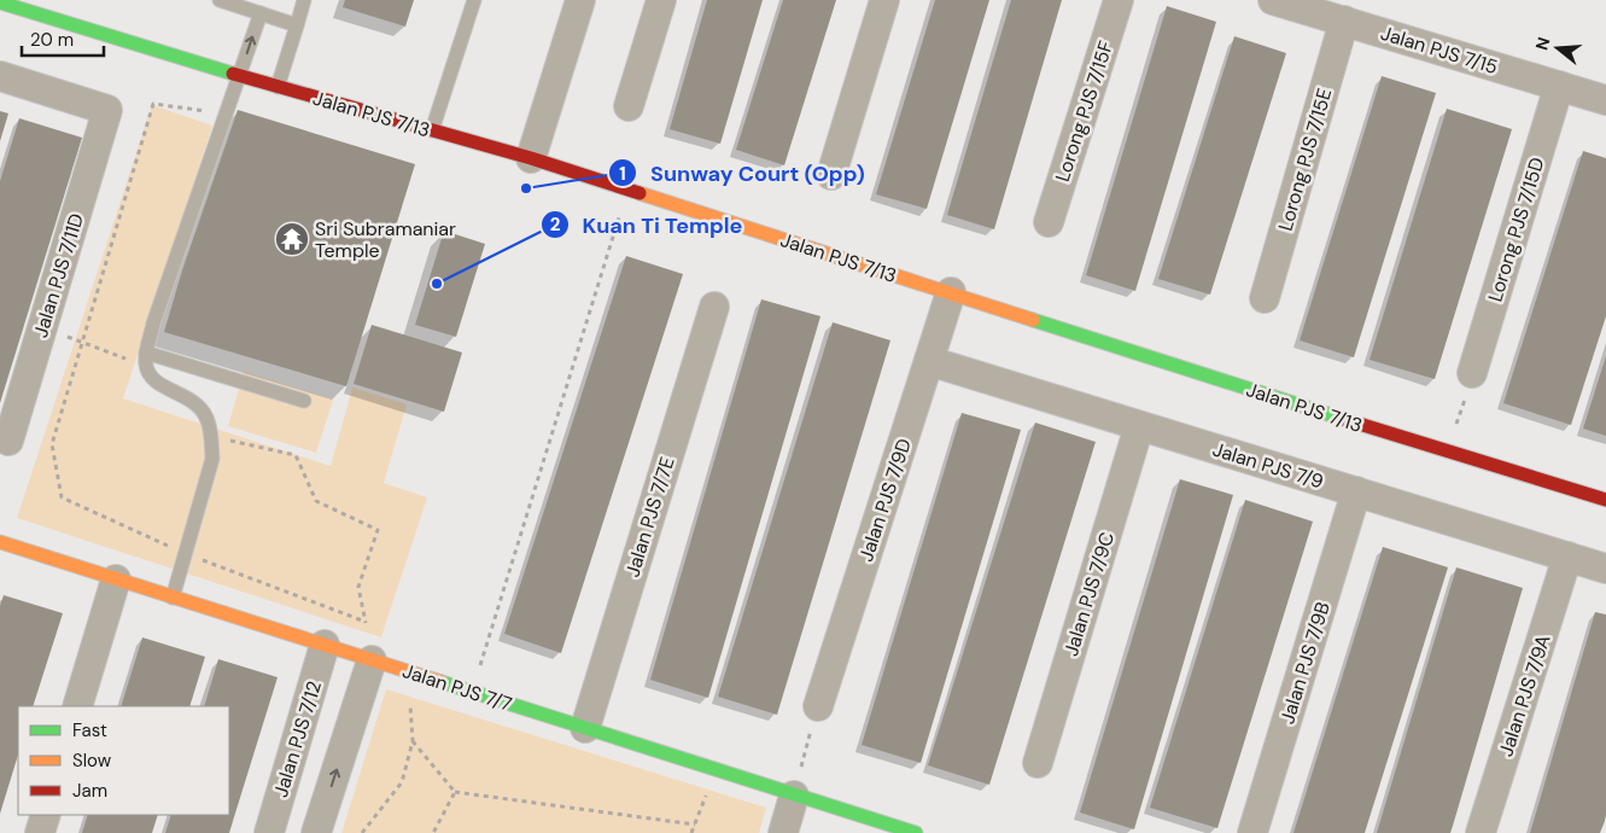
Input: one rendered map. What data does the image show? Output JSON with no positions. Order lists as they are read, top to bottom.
{
  "streets": {
    "street": [
      "Jalan PJS 7/15",
      "Lorong PJS 7/15F",
      "Jalan PJS 7/13",
      "Lorong PJS 7/15E",
      "Lorong PJS 7/15D",
      "Jalan PJS 7/11D",
      "Jalan PJS 7/9",
      "Jalan PJS 7/9D",
      "Jalan PJS 7/7E",
      "Jalan PJS 7/9C",
      "Jalan PJS 7/9B",
      "Jalan PJS 7/7",
      "Jalan PJS 7/9A",
      "Jalan PJS 7/12"
    ]
  },
  "crossings": [
    ["Jalan PJS 7/15", "Lorong PJS 7/15E"],
    ["Jalan PJS 7/15", "Lorong PJS 7/15D"],
    ["Jalan PJS 7/13", "Jalan PJS 7/9D"],
    ["Jalan PJS 7/9", "Jalan PJS 7/9D"],
    ["Jalan PJS 7/9", "Jalan PJS 7/9C"],
    ["Jalan PJS 7/9", "Jalan PJS 7/9B"],
    ["Jalan PJS 7/9", "Jalan PJS 7/9A"],
    ["Jalan PJS 7/7E", "Jalan PJS 7/7"],
    ["Jalan PJS 7/7", "Jalan PJS 7/12"]
  ],
  "places": {
    "other": ["Sunway Court (Opp)", "Kuan Ti Temple"],
    "temple": ["Sri Subramaniar Temple"]
  },
  "legend": ["Fast", "Slow", "Jam"],
  "scale_bar": "20 m",
  "north": "left"
}
